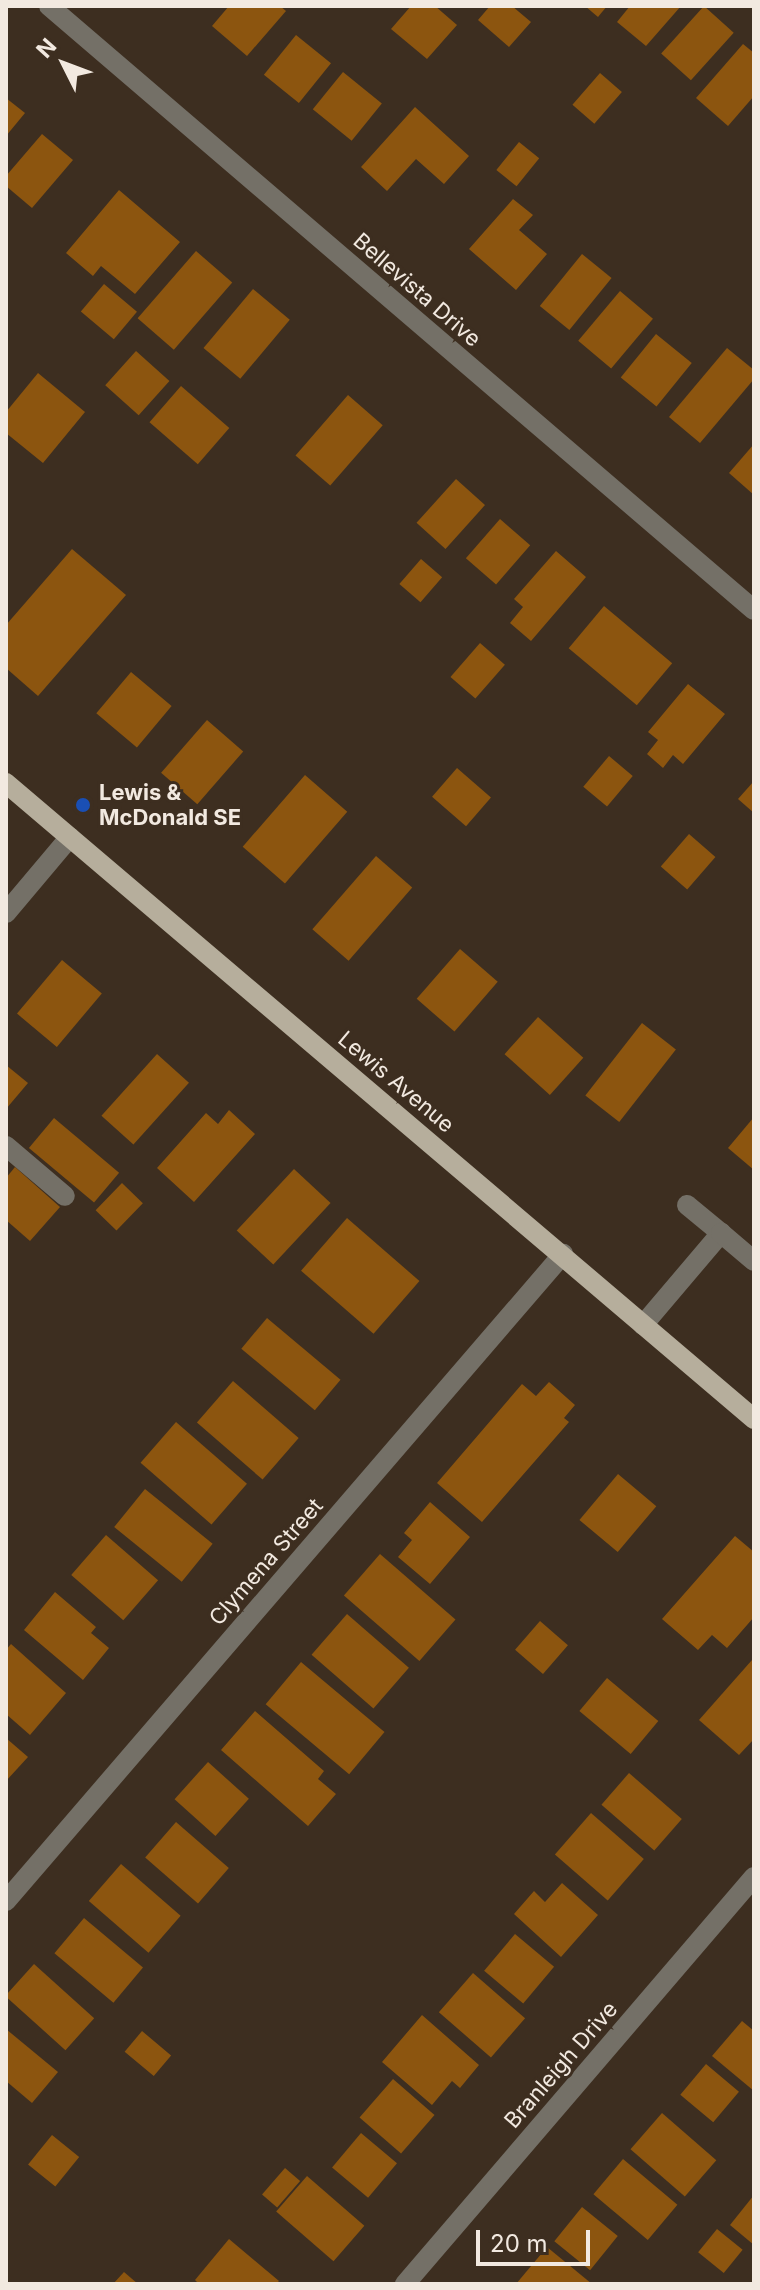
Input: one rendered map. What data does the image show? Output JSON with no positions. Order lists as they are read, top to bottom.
{
  "streets": {
    "main road": ["Lewis Avenue"],
    "street": ["Bellevista Drive", "Clymena Street", "Branleigh Drive"]
  },
  "crossings": [
    ["Lewis Avenue", "Clymena Street"]
  ],
  "places": ["Lewis & McDonald SE"],
  "scale_bar": "20 m",
  "north": "top left"
}
